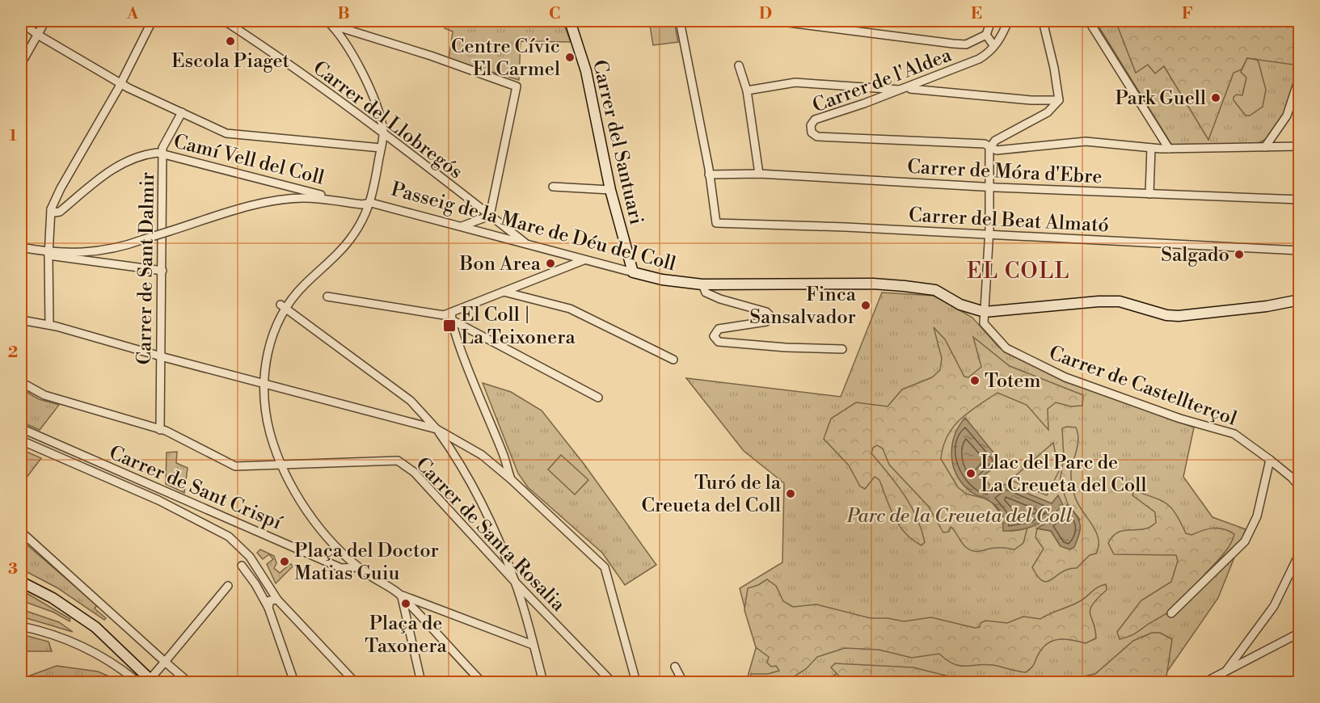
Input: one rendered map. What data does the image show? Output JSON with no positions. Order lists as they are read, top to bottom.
{
  "streets": {
    "street": [
      "Carrer de l'Aldea",
      "Carrer del Llobregós",
      "Carrer del Santuari",
      "Camí Vell del Coll",
      "Carrer de Móra d'Ebre",
      "Carrer del Beat Almató",
      "Passeig de la Mare de Déu del Coll",
      "Carrer de Sant Dalmir",
      "Carrer de Castellterçol",
      "Carrer de Sant Crispí",
      "Carrer de Santa Rosalia"
    ]
  },
  "crossings": [
    ["Carrer del Llobregós", "Passeig de la Mare de Déu del Coll"],
    ["Carrer del Santuari", "Passeig de la Mare de Déu del Coll"],
    ["Camí Vell del Coll", "Passeig de la Mare de Déu del Coll"],
    ["Camí Vell del Coll", "Carrer de Sant Dalmir"],
    ["Carrer de Móra d'Ebre", "Carrer del Beat Almató"],
    ["Passeig de la Mare de Déu del Coll", "Carrer de Sant Dalmir"],
    ["Passeig de la Mare de Déu del Coll", "Carrer de Castellterçol"],
    ["Carrer de Sant Dalmir", "Carrer de Santa Rosalia"]
  ],
  "districts": ["EL COLL"],
  "parks": ["Parc de la Creueta del Coll"],
  "places": {
    "other": [
      "Escola Piaget",
      "Centre Cívic El Carmel",
      "Park Guell",
      "Salgado",
      "Bon Area",
      "Finca Sansalvador",
      "Totem",
      "Llac del Parc de La Creueta del Coll",
      "Turó de la Creueta del Coll",
      "Plaça del Doctor Matias Guiu",
      "Plaça de Taxonera"
    ],
    "transit": ["El Coll | La Teixonera"]
  },
  "grid": {
    "columns": [
      "A",
      "B",
      "C",
      "D",
      "E",
      "F"
    ],
    "rows": ["1", "2", "3"]
  }
}
